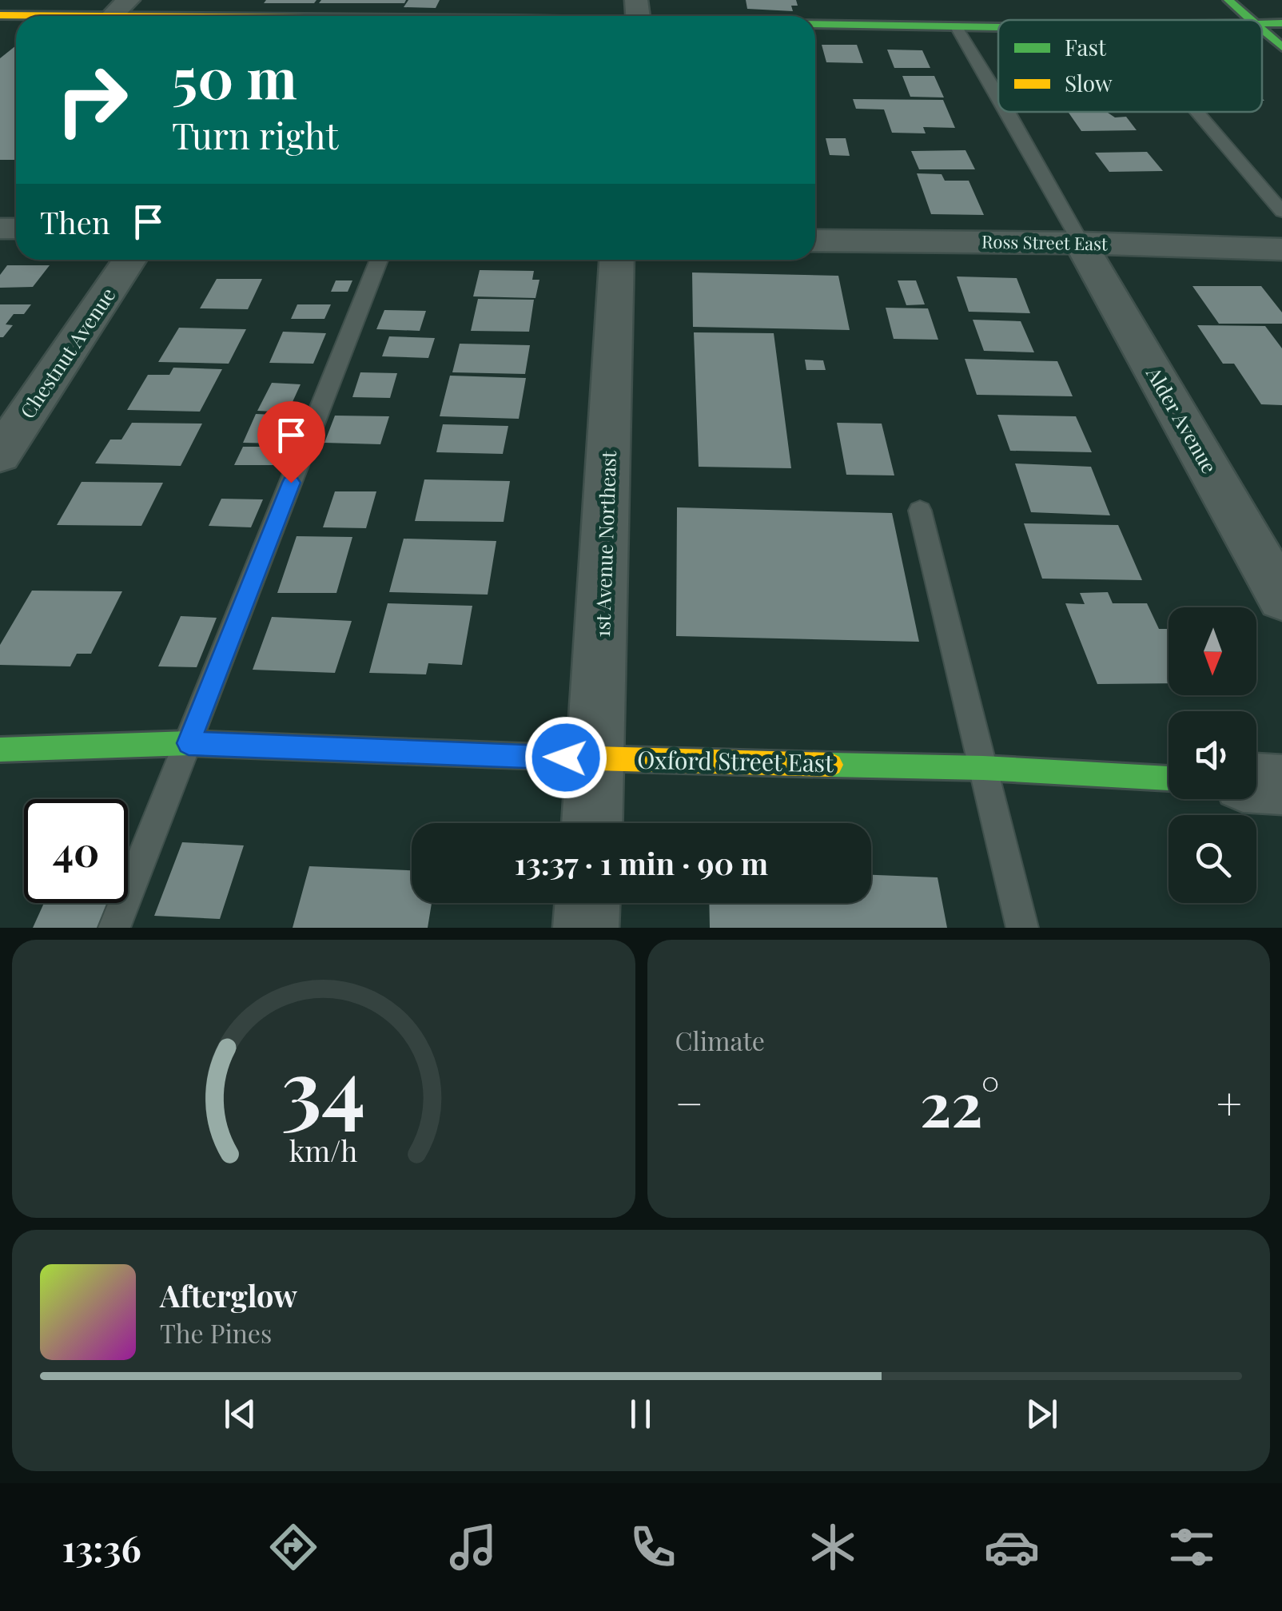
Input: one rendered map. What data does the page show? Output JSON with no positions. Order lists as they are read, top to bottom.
{
  "streets": {
    "street": [
      "Ross Street East",
      "Chestnut Avenue",
      "Alder Avenue",
      "1st Avenue Northeast",
      "Oxford Street East"
    ]
  },
  "crossings": [
    ["Ross Street East", "Alder Avenue"],
    ["1st Avenue Northeast", "Oxford Street East"]
  ],
  "legend": ["Fast", "Slow"],
  "north": "bottom",
  "page": {
    "turn": ["50 m", "Turn right"],
    "then": "Then",
    "limit": "40",
    "trip": "13:37 · 1 min · 90 m",
    "tile": "Climate",
    "heat": ["−", "22°", "+"],
    "song": ["Afterglow", "The Pines"],
    "tabs": "13:36",
    "gauge": ["34", "km/h"]
  }
}
